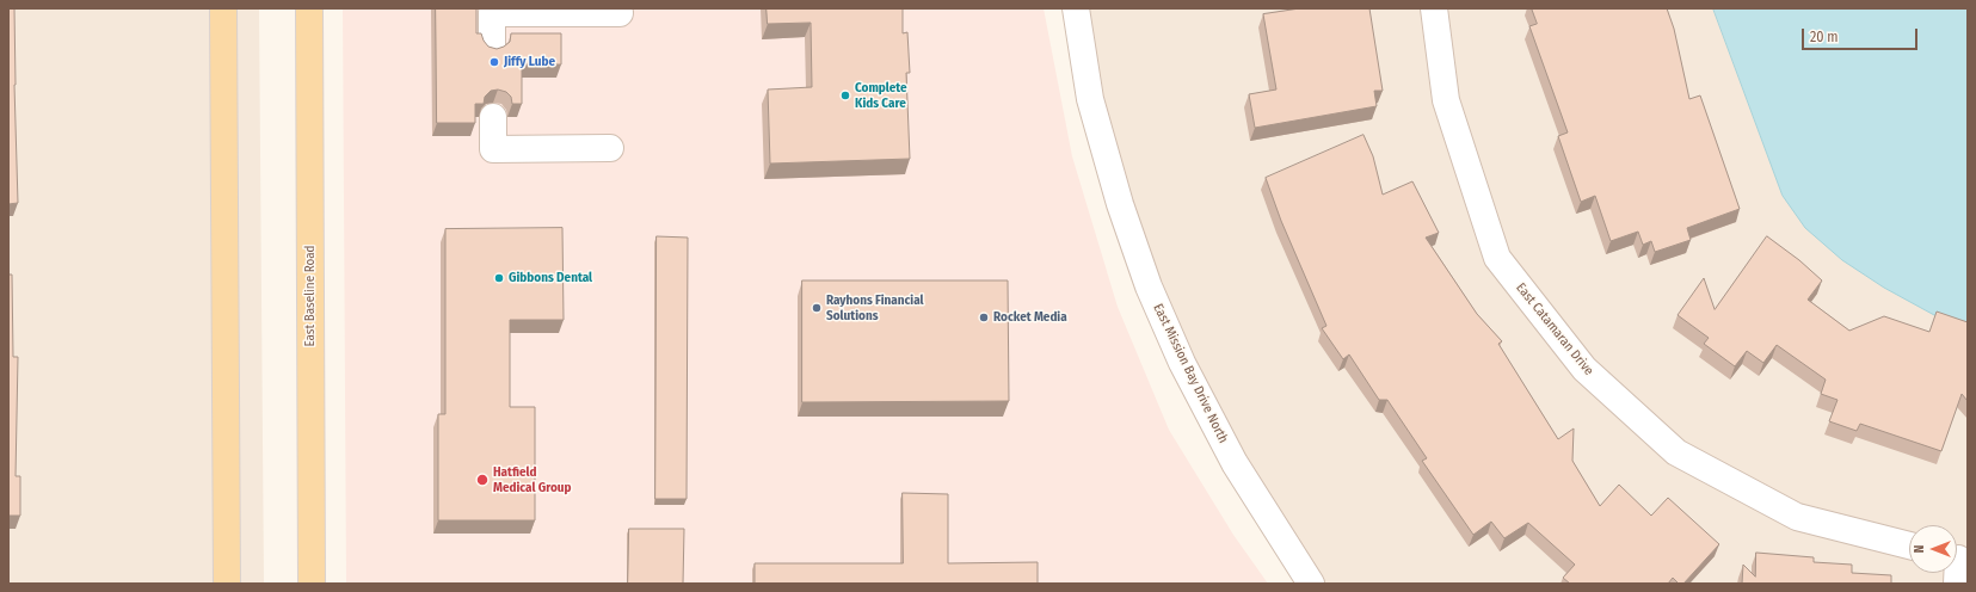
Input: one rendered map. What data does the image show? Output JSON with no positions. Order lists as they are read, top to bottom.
{
  "streets": {
    "main road": ["East Baseline Road"],
    "street": ["East Catamaran Drive", "East Mission Bay Drive North"]
  },
  "places": [
    "Jiffy Lube",
    "Complete Kids Care",
    "Gibbons Dental",
    "Rayhons Financial Solutions",
    "Rocket Media",
    "Hatfield Medical Group"
  ],
  "scale_bar": "20 m",
  "north": "left"
}
